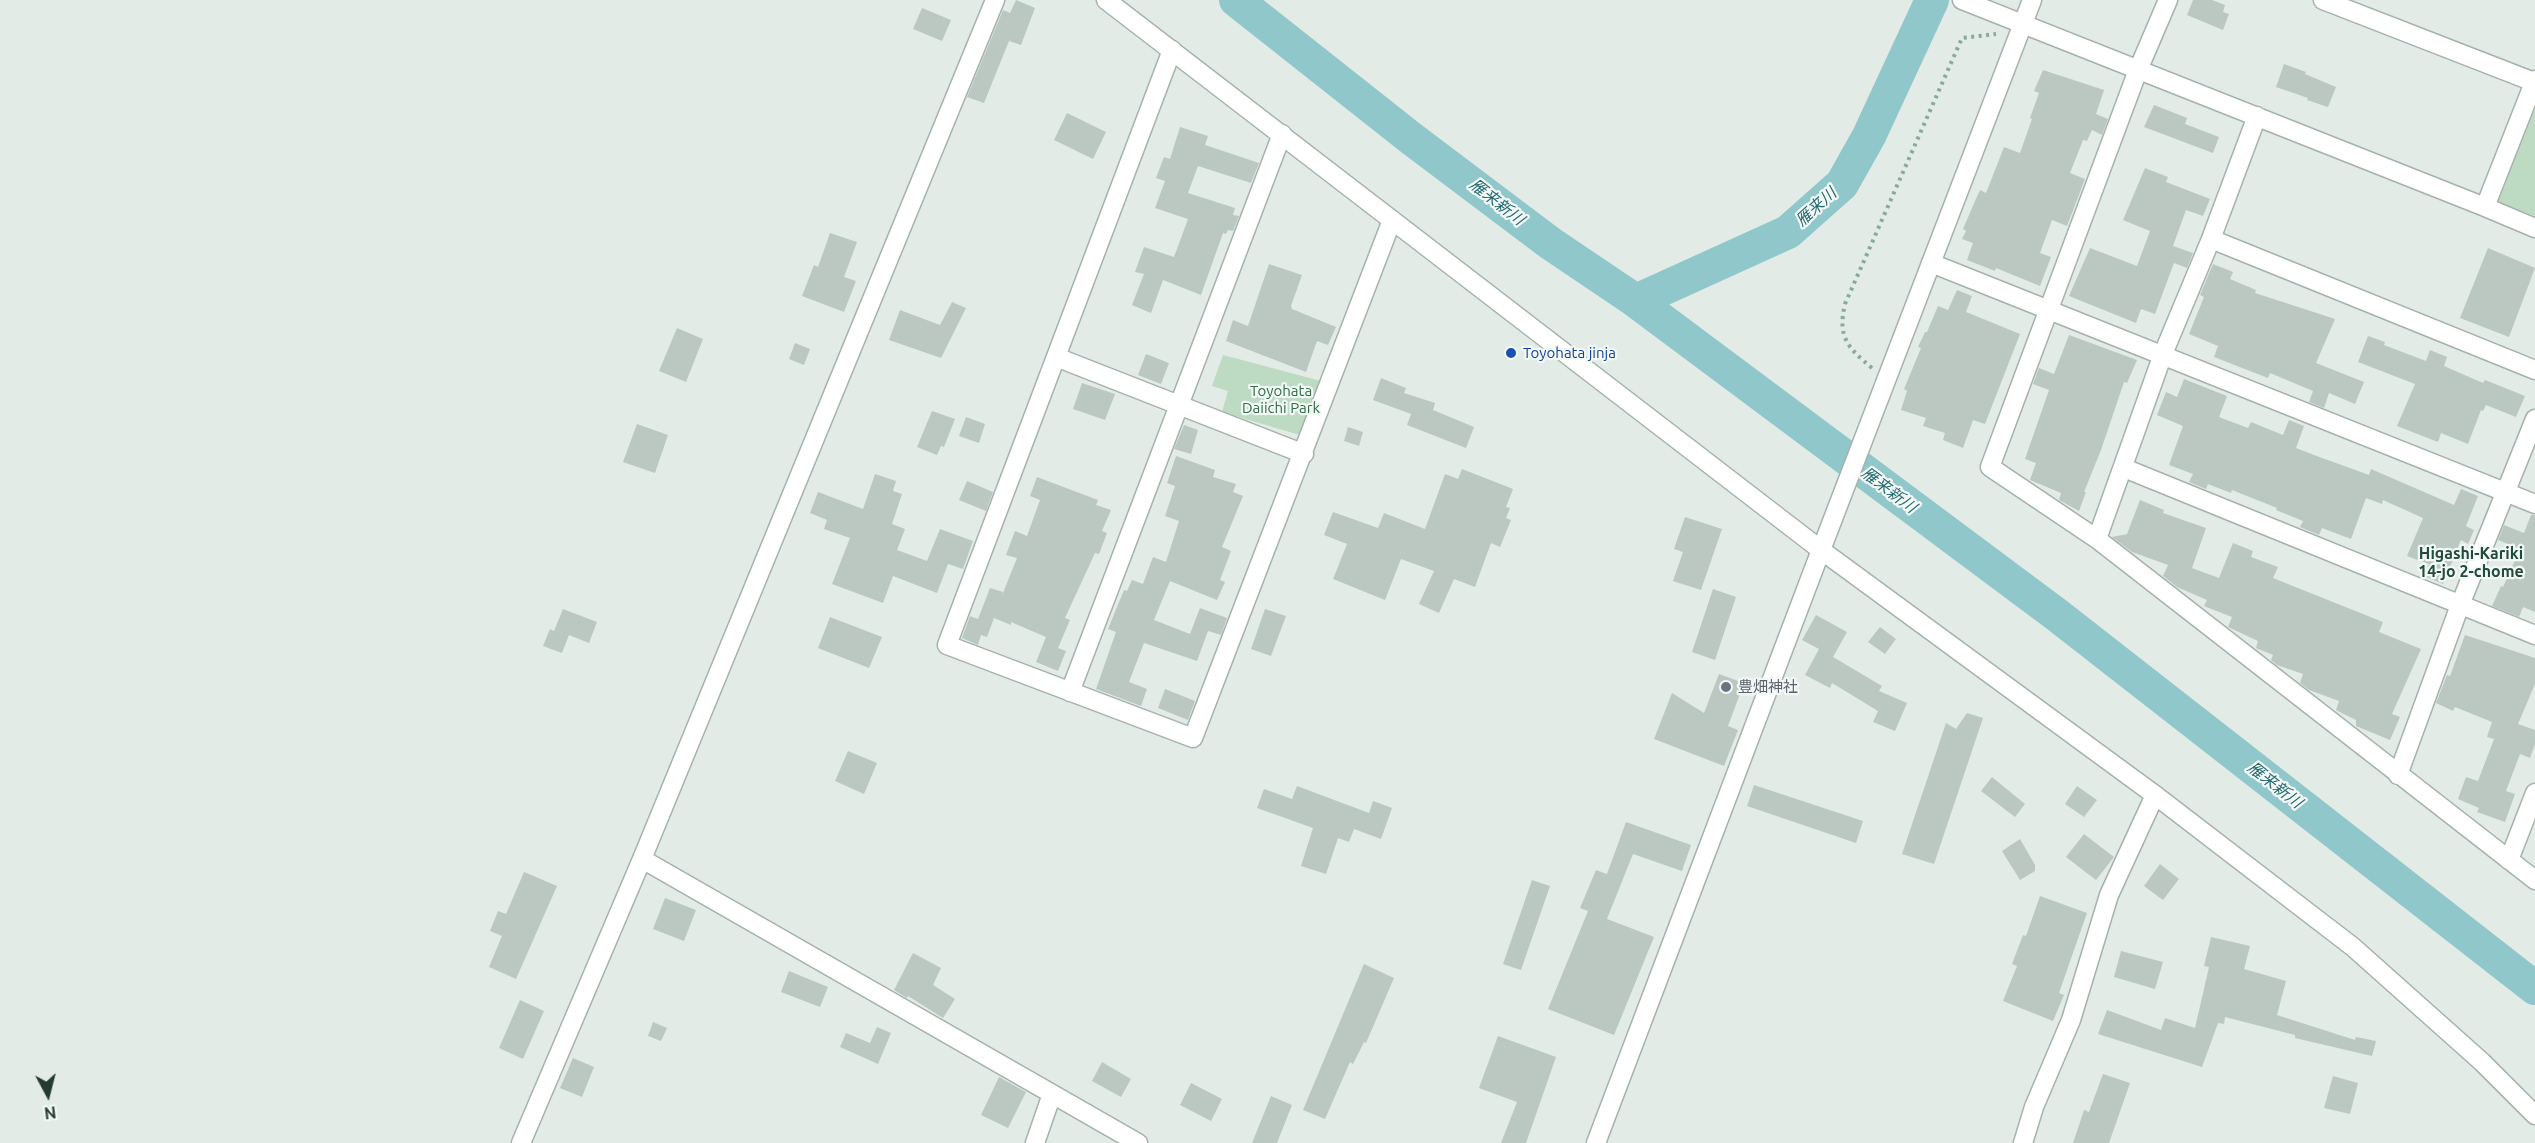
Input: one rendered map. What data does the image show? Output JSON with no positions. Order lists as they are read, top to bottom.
{
  "districts": ["Higashi-Kariki 14-jo 2-chome"],
  "water": ["雁来新川", "雁来川"],
  "parks": ["Toyohata Daiichi Park"],
  "places": ["Toyohata jinja", "豊畑神社"],
  "north": "bottom"
}
